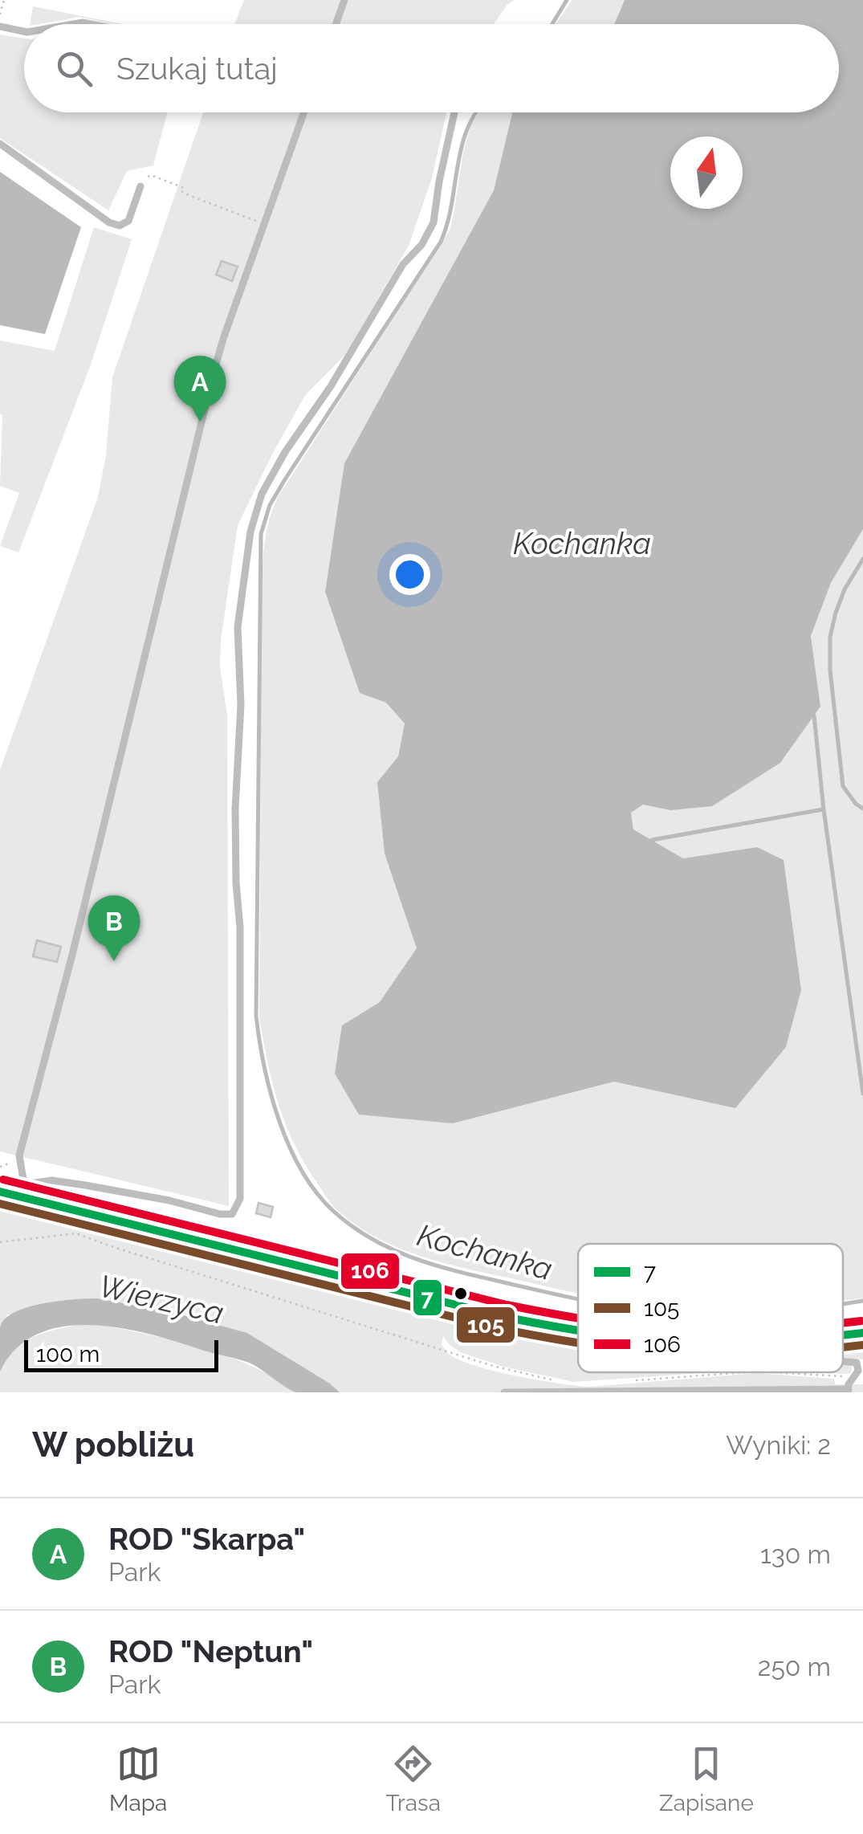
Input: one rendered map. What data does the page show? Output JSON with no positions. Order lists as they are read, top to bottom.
{
  "water": ["Kochanka", "Wierzyca"],
  "lines": ["transit line 106", "transit line 7", "transit line 105"],
  "legend": ["7", "105", "106"],
  "scale_bar": "100 m",
  "north": "top",
  "page": {
    "search": "Szukaj tutaj",
    "pins": ["A", "B"],
    "scale": "100 m",
    "heading": ["W pobliżu", "Wyniki: 2"],
    "list": [
      {
        "mark": "A",
        "name": "ROD \"Skarpa\"",
        "note": "Park",
        "value": "130 m"
      },
      {
        "mark": "B",
        "name": "ROD \"Neptun\"",
        "note": "Park",
        "value": "250 m"
      }
    ],
    "nav": ["Mapa", "Trasa", "Zapisane"]
  }
}
